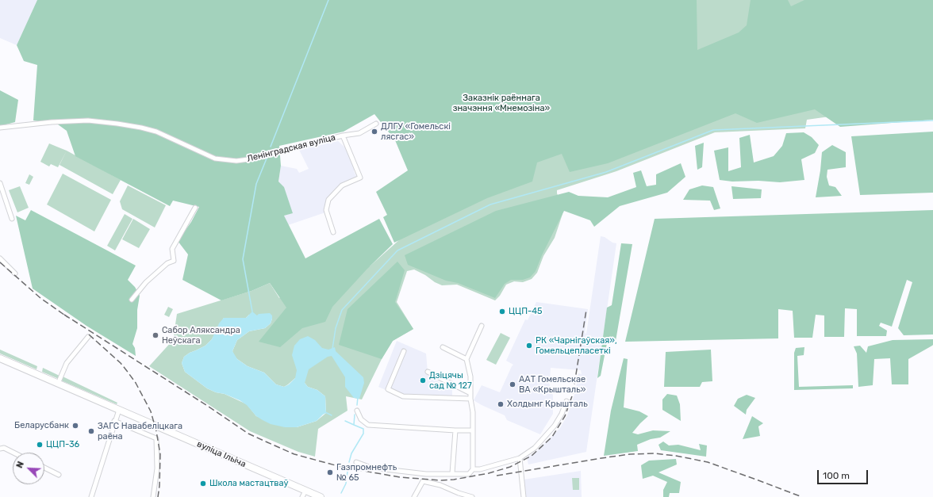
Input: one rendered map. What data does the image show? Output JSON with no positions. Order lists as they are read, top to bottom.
{
  "streets": {
    "main road": ["вуліца Ільіча"],
    "street": ["Ленінградская вуліца"]
  },
  "parks": ["Заказнік раённага значэння «Мнемозіна»"],
  "places": [
    "ДЛГУ «Гомельскі лясгас»",
    "ЦЦП-45",
    "Сабор Аляксандра Неўскага",
    "РК «Чарнігаўская», Гомельцепласеткі",
    "Дзіцячы сад № 127",
    "ААТ Гомельскае ВА «Крышталь»",
    "Холдынг Крышталь",
    "Беларусбанк",
    "ЗАГС Навабеліцкага раёна",
    "ЦЦП-36",
    "Газпромнефть № 65",
    "Школа мастацтваў"
  ],
  "scale_bar": "100 m",
  "north": "top left"
}
